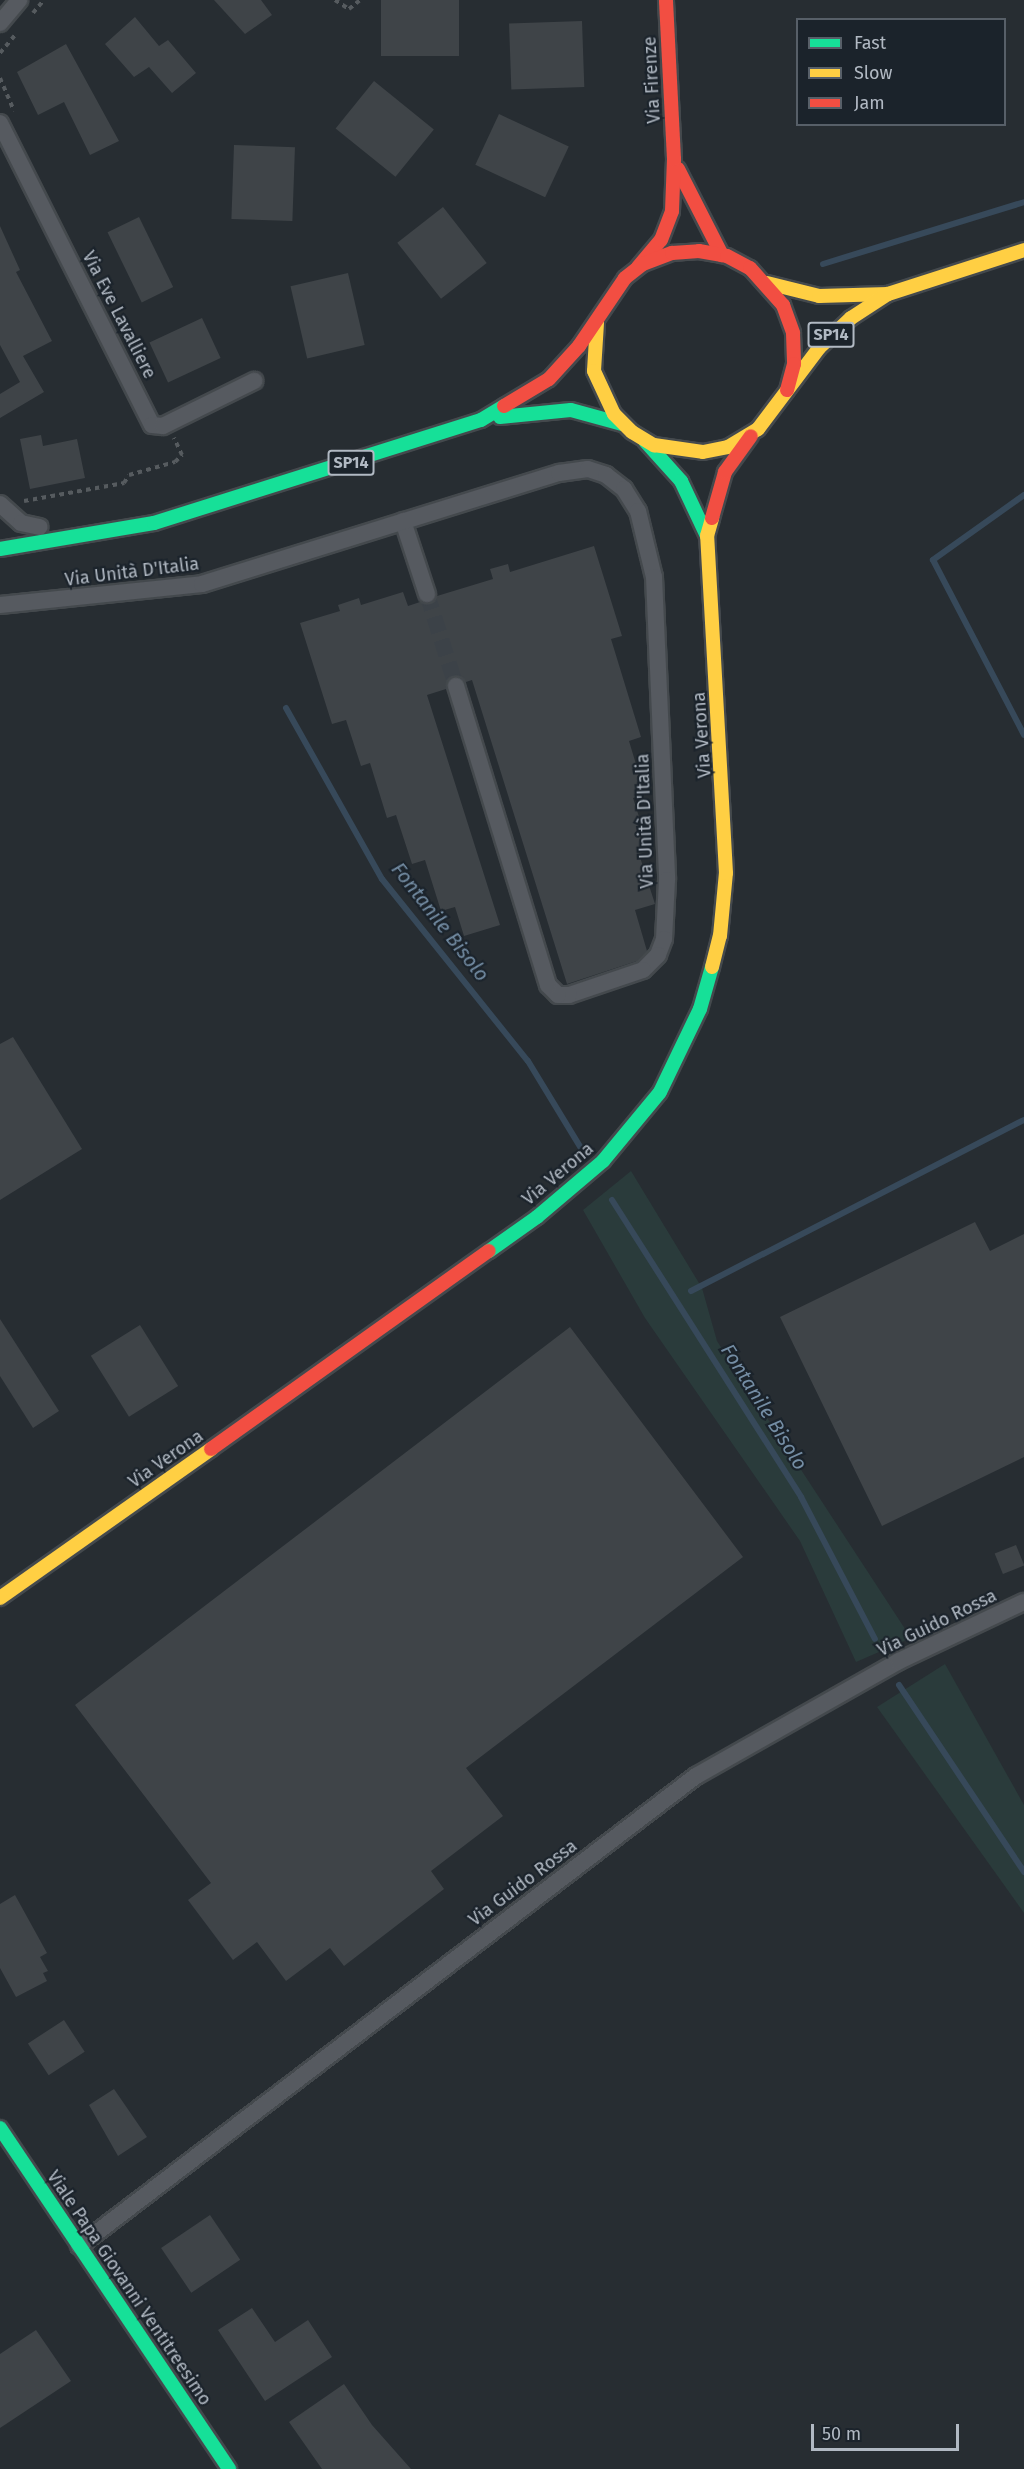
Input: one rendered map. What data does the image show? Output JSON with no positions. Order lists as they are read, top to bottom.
{
  "streets": {
    "street": [
      "Via Firenze",
      "Via Eve Lavalliere",
      "SP14",
      "Via Unità D'Italia",
      "Via Verona",
      "Via Guido Rossa",
      "Viale Papa Giovanni Ventitreesimo"
    ]
  },
  "crossings": [
    ["Via Firenze", "SP14"],
    ["Via Firenze", "Via Verona"],
    ["SP14", "Via Verona"],
    ["Via Guido Rossa", "Viale Papa Giovanni Ventitreesimo"]
  ],
  "water": ["Fontanile Bisolo"],
  "legend": ["Fast", "Slow", "Jam"],
  "scale_bar": "50 m"
}
